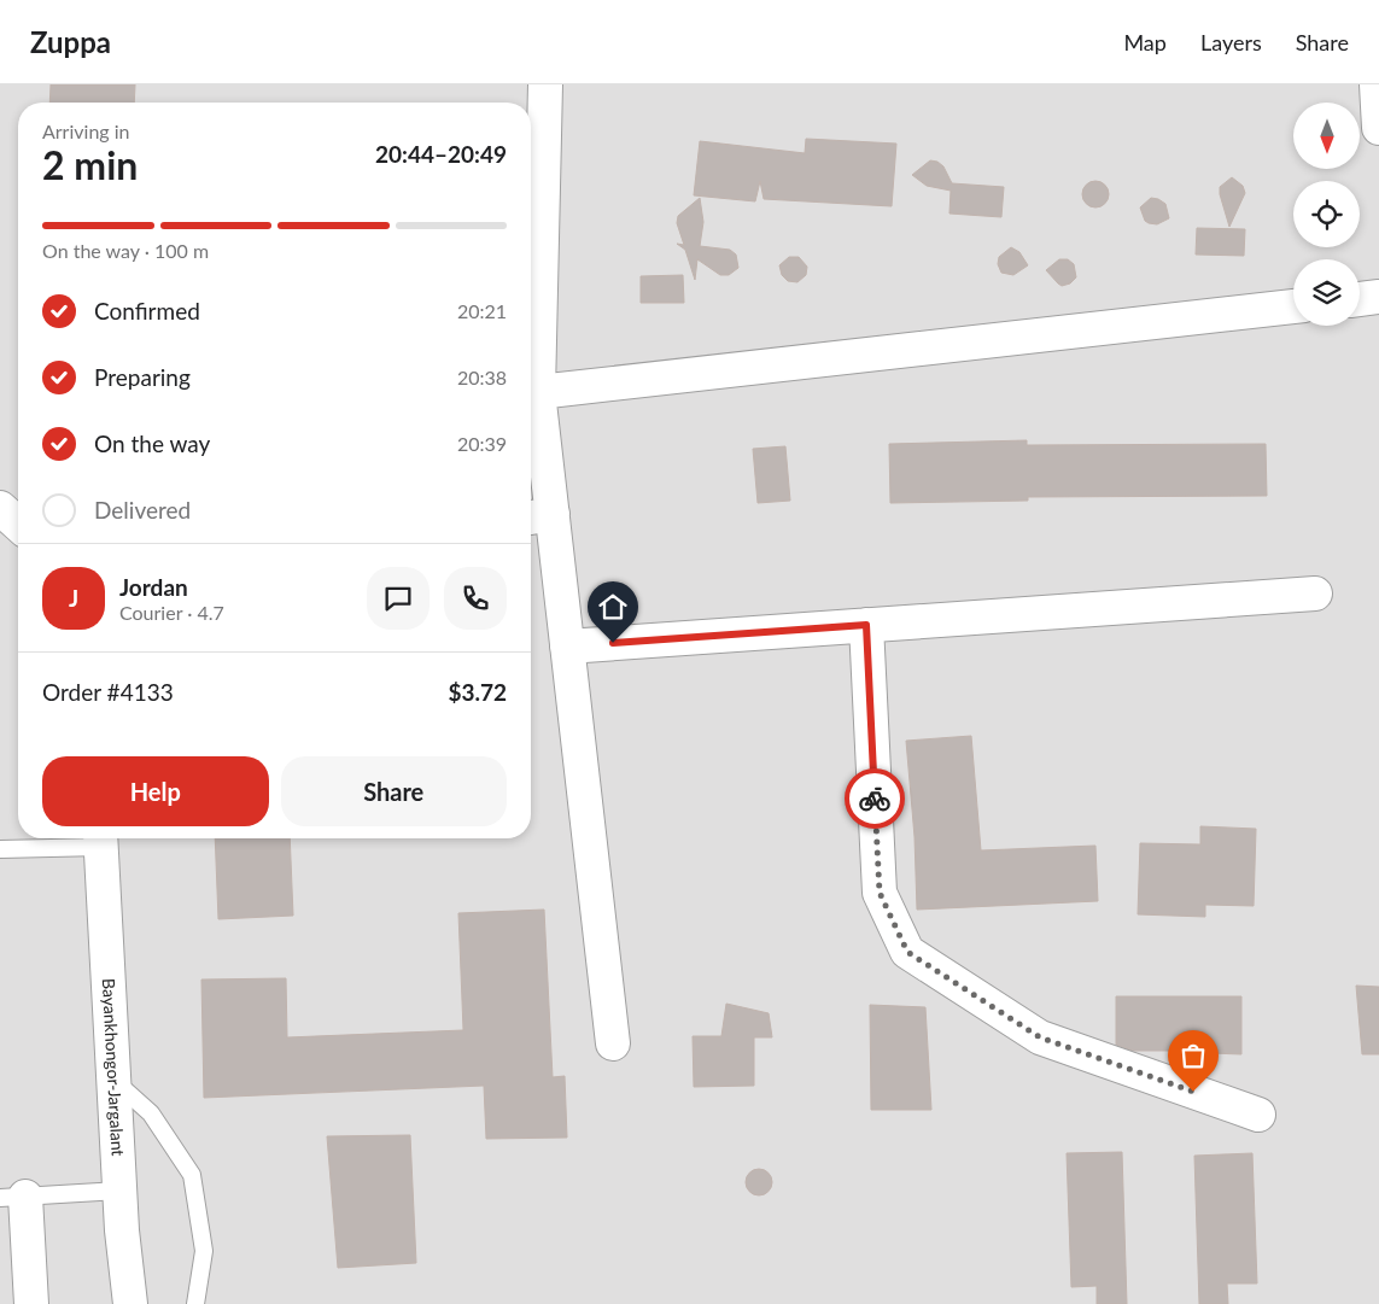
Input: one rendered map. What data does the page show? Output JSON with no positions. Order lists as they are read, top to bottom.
{
  "streets": {
    "street": ["Bayankhongor-Jargalant"]
  },
  "north": "bottom",
  "page": {
    "header": "Zuppa",
    "nav": ["Map", "Layers", "Share"],
    "heading": ["2 min", "Arriving in", "20:44–20:49"],
    "panel": [
      "Jordan",
      "Courier · 4.7",
      "Order #4133",
      "$3.72"
    ],
    "bar": "On the way · 100 m",
    "list": [
      ["Confirmed", "20:21"],
      ["Preparing", "20:38"],
      ["On the way", "20:39"],
      "Delivered"
    ],
    "round": "J",
    "buttons": ["Help", "Share"]
  }
}
